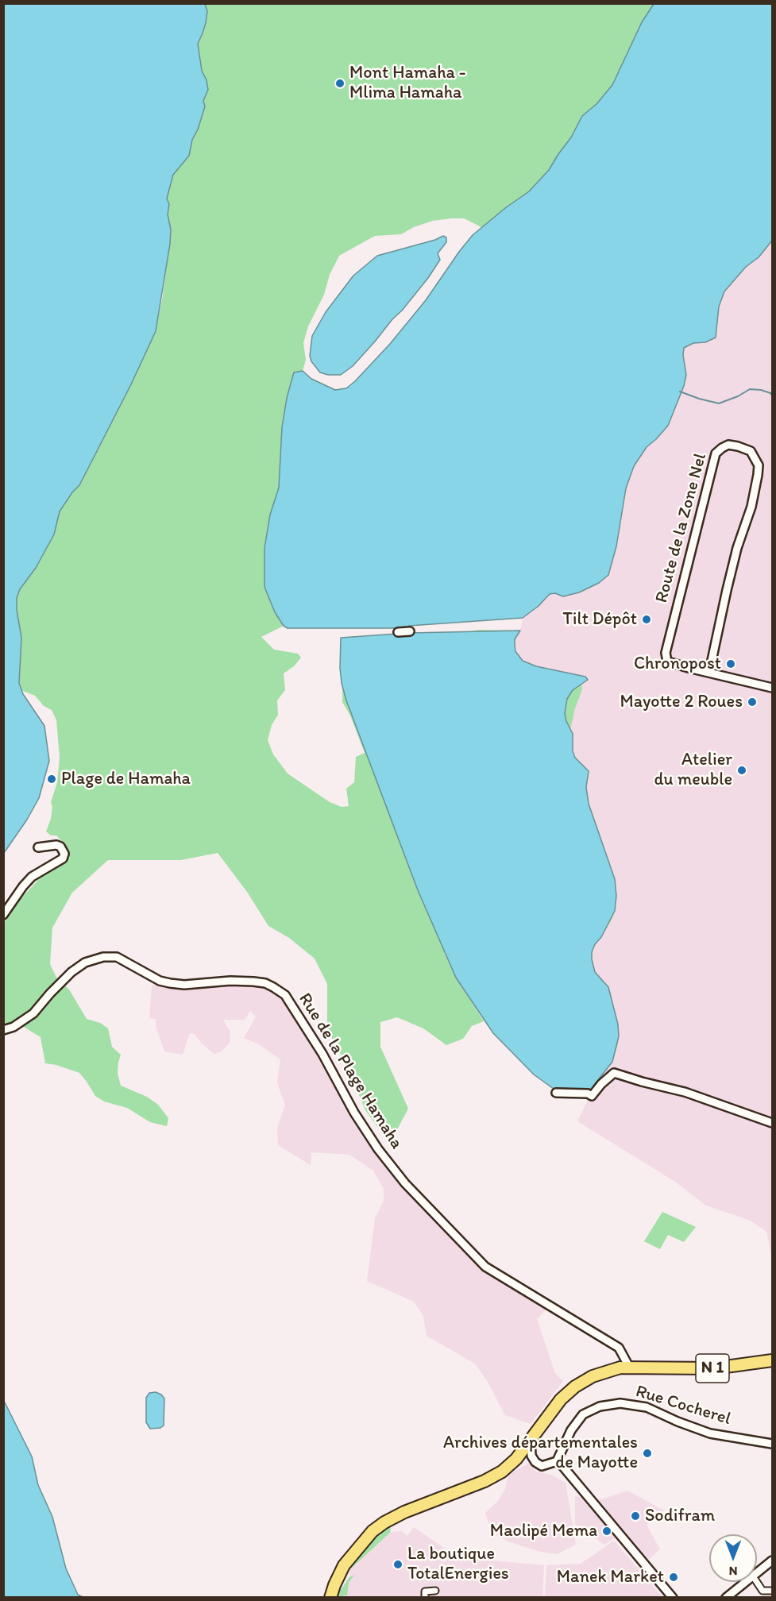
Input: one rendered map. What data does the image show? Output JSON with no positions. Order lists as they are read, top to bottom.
{
  "streets": {
    "main road": ["N 1"],
    "street": ["Route de la Zone Nel", "Rue de la Plage Hamaha", "Rue Cocherel"]
  },
  "crossings": [
    ["Rue de la Plage Hamaha", "N 1"]
  ],
  "places": [
    "Mont Hamaha - Mlima Hamaha",
    "Tilt Dépôt",
    "Chronopost",
    "Mayotte 2 Roues",
    "Atelier du meuble",
    "Plage de Hamaha",
    "Archives départementales de Mayotte",
    "Sodifram",
    "Maolipé Mema",
    "La boutique TotalEnergies",
    "Manek Market"
  ],
  "north": "bottom"
}
